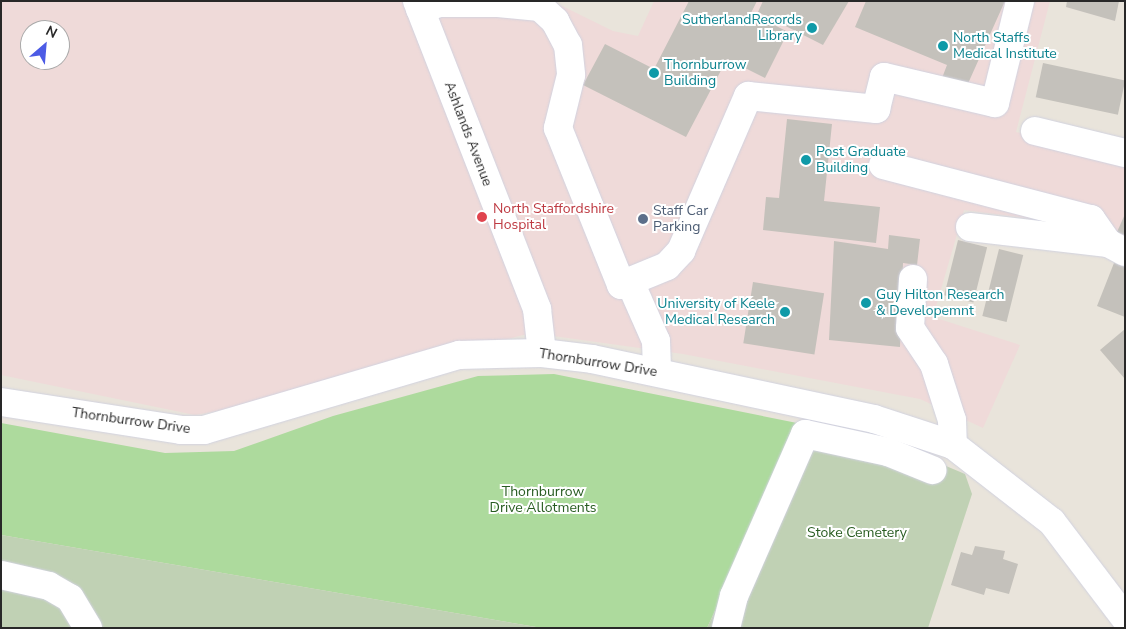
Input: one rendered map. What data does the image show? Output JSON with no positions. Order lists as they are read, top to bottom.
{
  "streets": {
    "street": ["Ashlands Avenue", "Thornburrow Drive"]
  },
  "crossings": [
    ["Ashlands Avenue", "Thornburrow Drive"]
  ],
  "parks": ["Thornburrow Drive Allotments", "Stoke Cemetery"],
  "places": [
    "SutherlandRecords Library",
    "North Staffs Medical Institute",
    "Thornburrow Building",
    "Post Graduate Building",
    "North Staffordshire Hospital",
    "Staff Car Parking",
    "Guy Hilton Research & Developemnt",
    "University of Keele Medical Research"
  ],
  "north": "top right"
}
